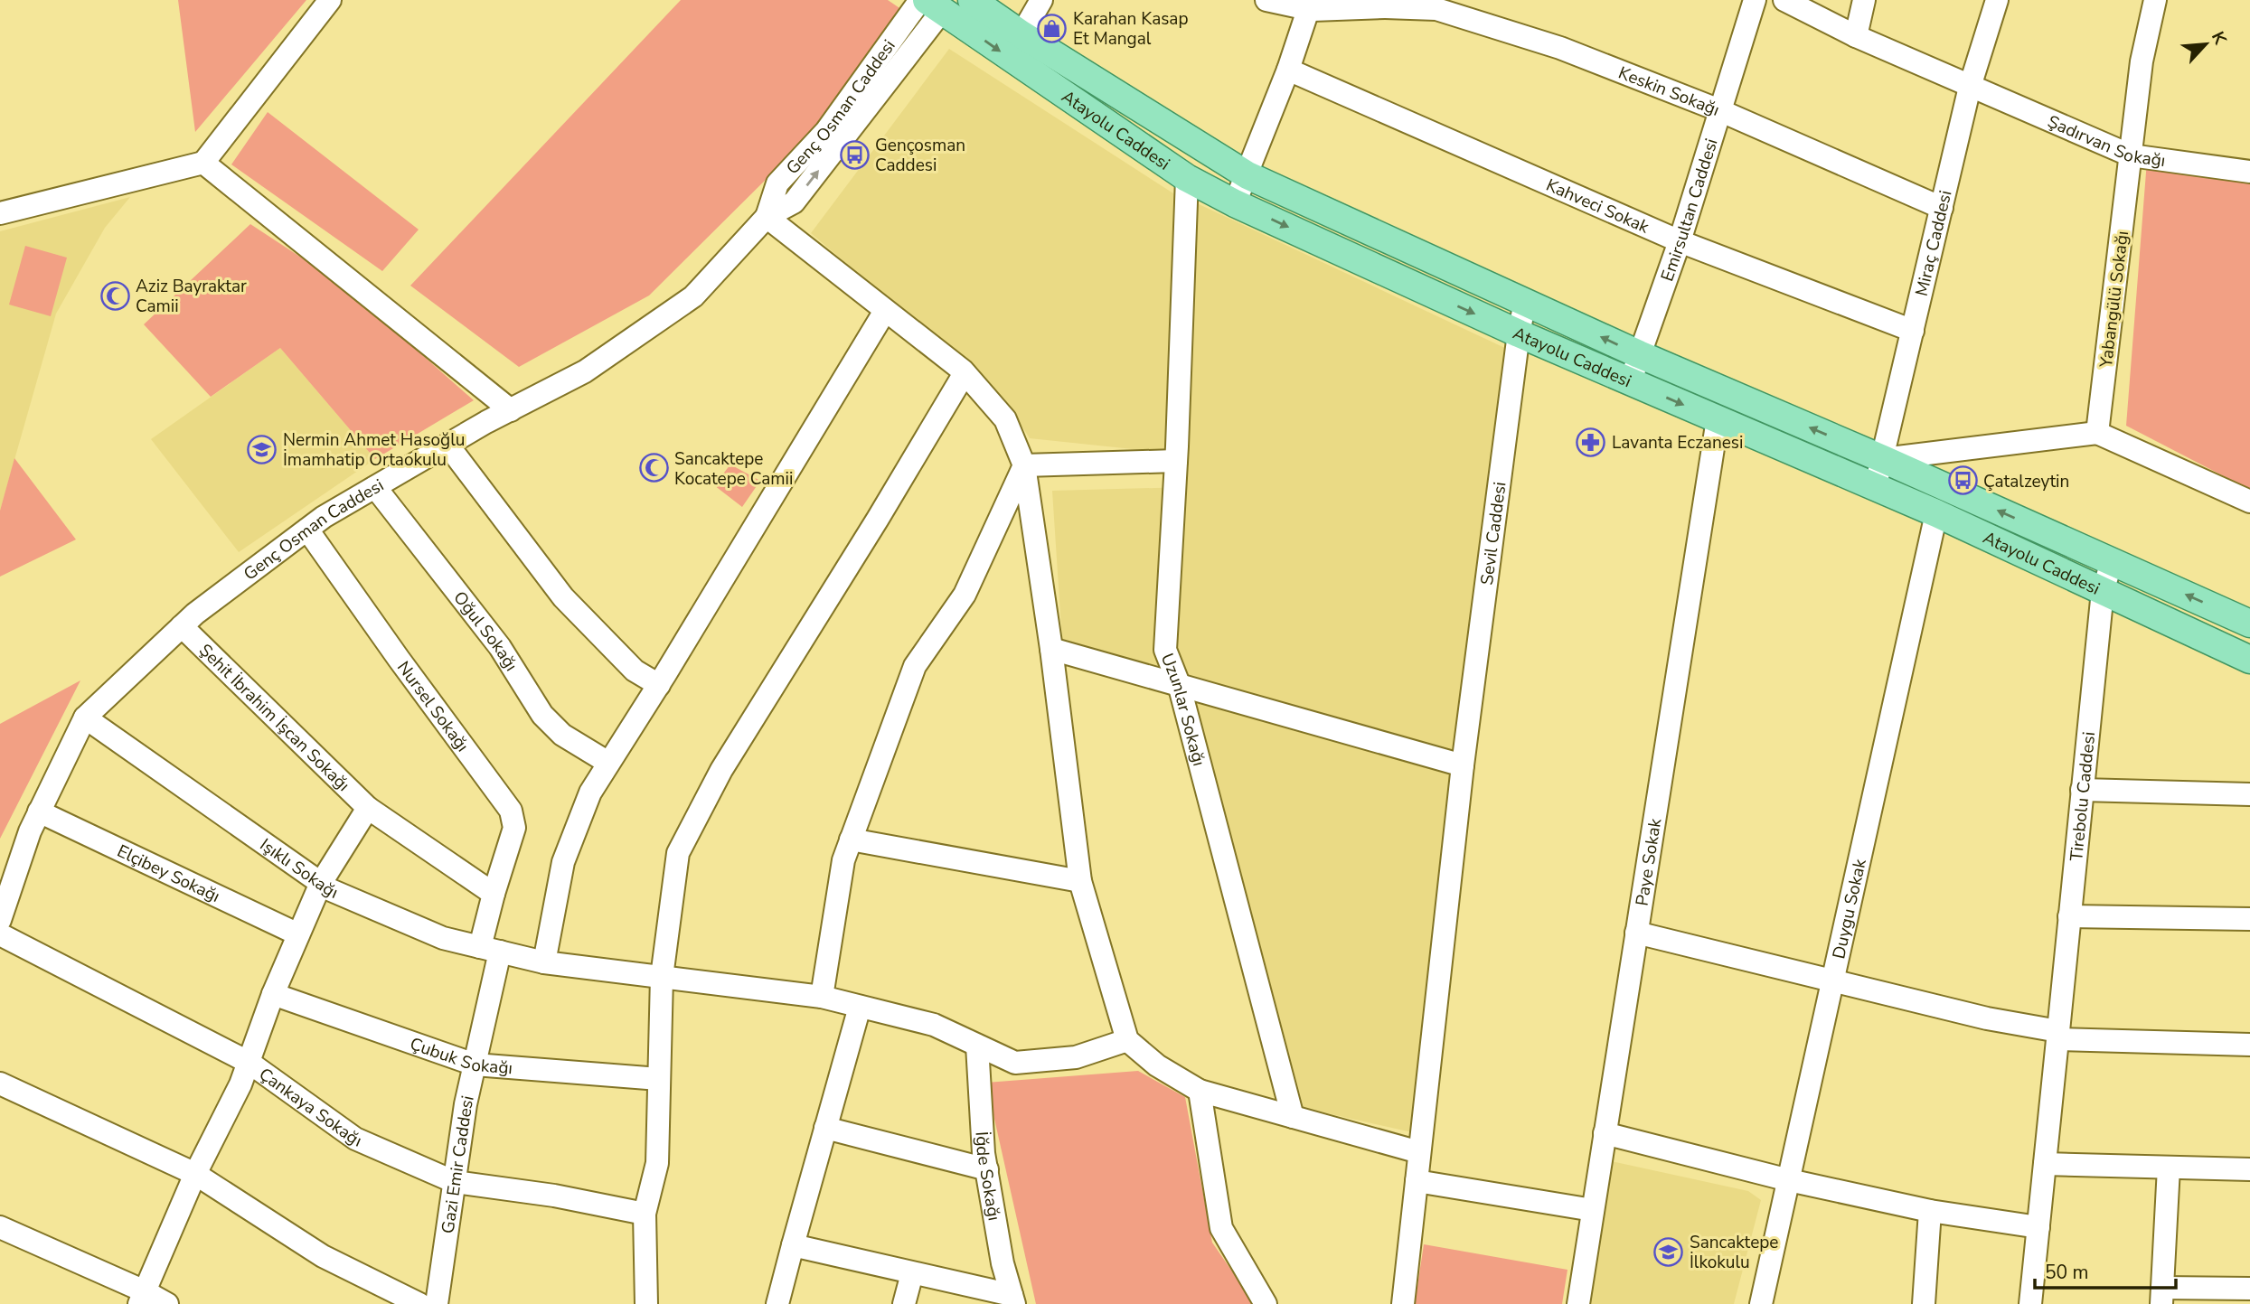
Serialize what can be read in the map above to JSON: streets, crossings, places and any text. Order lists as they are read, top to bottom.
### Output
{
  "streets": {
    "main road": ["Atayolu Caddesi"],
    "street": [
      "Keskin Sokağı",
      "Genç Osman Caddesi",
      "Şadırvan Sokağı",
      "Kahveci Sokak",
      "Emirsultan Caddesi",
      "Miraç Caddesi",
      "Yabangülü Sokağı",
      "Sevil Caddesi",
      "Oğul Sokağı",
      "Nursel Sokağı",
      "Uzunlar Sokağı",
      "Şehit İbrahim İşcan Sokağı",
      "Tirebolu Caddesi",
      "Paye Sokak",
      "Işıklı Sokağı",
      "Elçibey Sokağı",
      "Duygu Sokak",
      "Çubuk Sokağı",
      "Çankaya Sokağı",
      "Gazi Emir Caddesi",
      "İğde Sokağı"
    ]
  },
  "crossings": [
    ["Keskin Sokağı", "Emirsultan Caddesi"],
    ["Keskin Sokağı", "Miraç Caddesi"],
    ["Genç Osman Caddesi", "Atayolu Caddesi"],
    ["Genç Osman Caddesi", "Oğul Sokağı"],
    ["Genç Osman Caddesi", "Nursel Sokağı"],
    ["Genç Osman Caddesi", "Şehit İbrahim İşcan Sokağı"],
    ["Genç Osman Caddesi", "Işıklı Sokağı"],
    ["Genç Osman Caddesi", "Elçibey Sokağı"],
    ["Atayolu Caddesi", "Emirsultan Caddesi"],
    ["Atayolu Caddesi", "Miraç Caddesi"],
    ["Atayolu Caddesi", "Sevil Caddesi"],
    ["Atayolu Caddesi", "Uzunlar Sokağı"],
    ["Atayolu Caddesi", "Tirebolu Caddesi"],
    ["Atayolu Caddesi", "Paye Sokak"],
    ["Atayolu Caddesi", "Duygu Sokak"],
    ["Şadırvan Sokağı", "Miraç Caddesi"],
    ["Şadırvan Sokağı", "Yabangülü Sokağı"],
    ["Kahveci Sokak", "Emirsultan Caddesi"],
    ["Kahveci Sokak", "Miraç Caddesi"],
    ["Nursel Sokağı", "Şehit İbrahim İşcan Sokağı"],
    ["Nursel Sokağı", "Işıklı Sokağı"],
    ["Nursel Sokağı", "Gazi Emir Caddesi"],
    ["Işıklı Sokağı", "Gazi Emir Caddesi"],
    ["Işıklı Sokağı", "İğde Sokağı"],
    ["Çubuk Sokağı", "Gazi Emir Caddesi"],
    ["Çankaya Sokağı", "Gazi Emir Caddesi"]
  ],
  "places": {
    "shop": ["Karahan Kasap Et Mangal"],
    "bus stop": ["Gençosman Caddesi", "Çatalzeytin"],
    "mosque": ["Aziz Bayraktar Camii", "Sancaktepe Kocatepe Camii"],
    "pharmacy": ["Lavanta Eczanesi"],
    "school or university": ["Nermin Ahmet Hasoğlu İmamhatip Ortaokulu", "Sancaktepe İlkokulu"]
  },
  "scale_bar": "50 m",
  "north": "top right"
}
